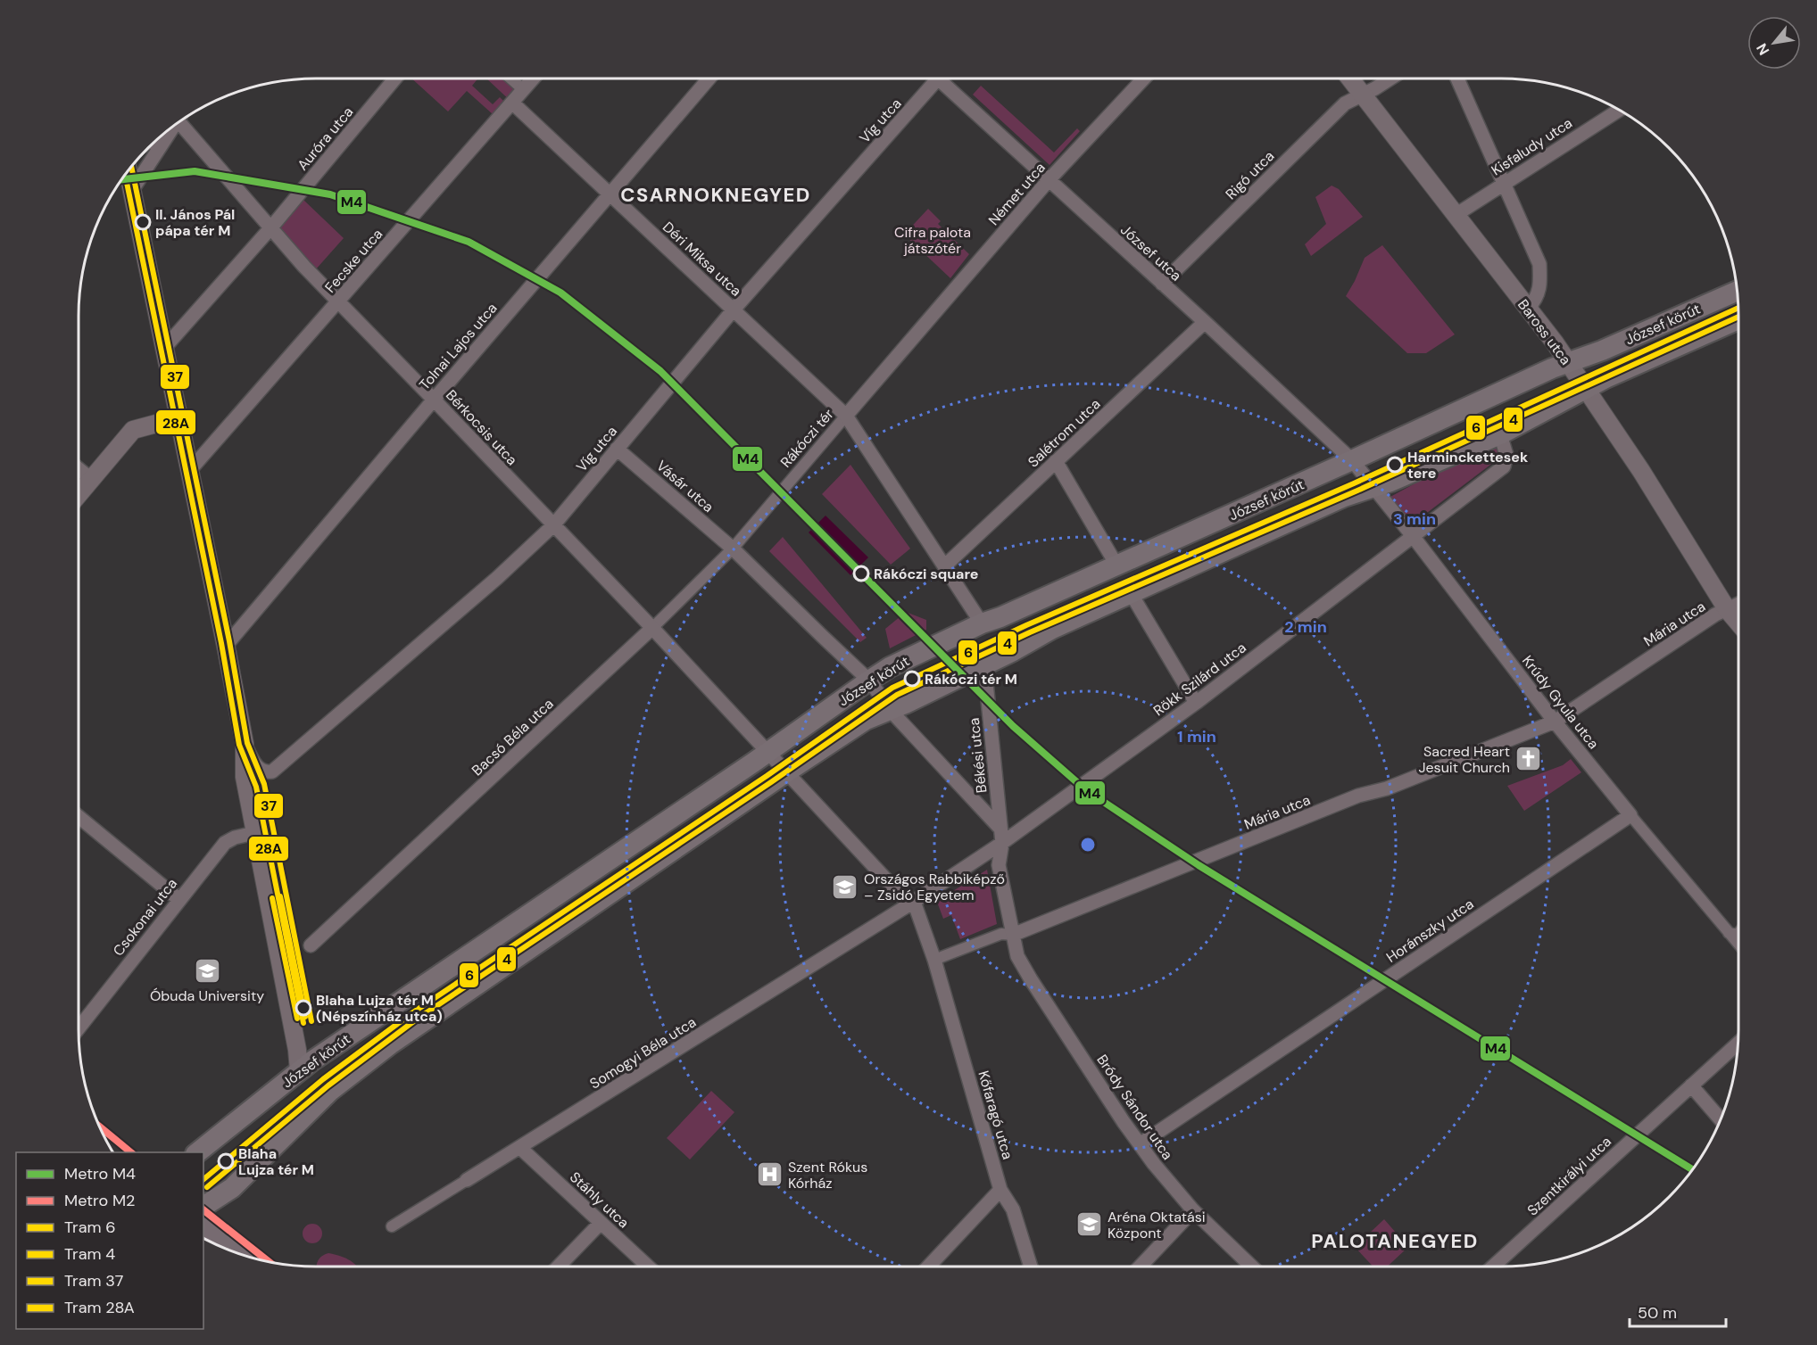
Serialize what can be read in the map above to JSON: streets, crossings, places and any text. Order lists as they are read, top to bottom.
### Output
{
  "streets": {
    "main road": ["József körút"],
    "street": [
      "Víg utca",
      "Auróra utca",
      "Kisfaludy utca",
      "Rigó utca",
      "Német utca",
      "József utca",
      "Déri Miksa utca",
      "Fecske utca",
      "Baross utca",
      "Tolnai Lajos utca",
      "Bérkocsis utca",
      "Salétrom utca",
      "Rákóczi tér",
      "Vásár utca",
      "Mária utca",
      "Rökk Szilárd utca",
      "Krúdy Gyula utca",
      "Bacsó Béla utca",
      "Békési utca",
      "Csokonai utca",
      "Horánszky utca",
      "Somogyi Béla utca",
      "Bródy Sándor utca",
      "Kőfaragó utca",
      "Szentkirályi utca",
      "Stáhly utca"
    ]
  },
  "crossings": [
    ["Víg utca", "Déri Miksa utca"],
    ["Víg utca", "Bérkocsis utca"],
    ["Víg utca", "Vásár utca"],
    ["Auróra utca", "Bérkocsis utca"],
    ["Kisfaludy utca", "Baross utca"],
    ["Rigó utca", "József utca"],
    ["Rigó utca", "Baross utca"],
    ["Német utca", "József utca"],
    ["Német utca", "Déri Miksa utca"],
    ["Német utca", "Rákóczi tér"],
    ["József utca", "József körút"],
    ["József utca", "Salétrom utca"],
    ["József utca", "Krúdy Gyula utca"],
    ["Déri Miksa utca", "Fecske utca"],
    ["Déri Miksa utca", "Tolnai Lajos utca"],
    ["Déri Miksa utca", "Rákóczi tér"],
    ["Fecske utca", "Bérkocsis utca"],
    ["József körút", "Baross utca"],
    ["József körút", "Bérkocsis utca"],
    ["József körút", "Rákóczi tér"],
    ["József körút", "Krúdy Gyula utca"],
    ["József körút", "Békési utca"],
    ["Baross utca", "Mária utca"],
    ["Tolnai Lajos utca", "Bérkocsis utca"],
    ["Bérkocsis utca", "Rökk Szilárd utca"],
    ["Bérkocsis utca", "Bacsó Béla utca"],
    ["Bérkocsis utca", "Somogyi Béla utca"],
    ["Bérkocsis utca", "Kőfaragó utca"],
    ["Salétrom utca", "Rákóczi tér"],
    ["Rákóczi tér", "Vásár utca"],
    ["Rákóczi tér", "Bacsó Béla utca"],
    ["Vásár utca", "Bacsó Béla utca"],
    ["Mária utca", "Krúdy Gyula utca"],
    ["Mária utca", "Bródy Sándor utca"],
    ["Rökk Szilárd utca", "Krúdy Gyula utca"],
    ["Rökk Szilárd utca", "Békési utca"],
    ["Rökk Szilárd utca", "Somogyi Béla utca"],
    ["Rökk Szilárd utca", "Bródy Sándor utca"],
    ["Rökk Szilárd utca", "Kőfaragó utca"],
    ["Krúdy Gyula utca", "Horánszky utca"],
    ["Békési utca", "Bródy Sándor utca"],
    ["Horánszky utca", "Bródy Sándor utca"],
    ["Somogyi Béla utca", "Kőfaragó utca"],
    ["Somogyi Béla utca", "Stáhly utca"]
  ],
  "districts": ["CSARNOKNEGYED", "PALOTANEGYED"],
  "parks": ["Cifra palota játszótér"],
  "places": {
    "other": [
      "II. János Pál pápa tér M",
      "Harminckettesek tere",
      "Rákóczi square",
      "Rákóczi tér M",
      "Blaha Lujza tér M (Népszínház utca)",
      "Blaha Lujza tér M"
    ],
    "church": ["Sacred Heart Jesuit Church"],
    "school or university": ["Országos Rabbiképző – Zsidó Egyetem", "Óbuda University", "Aréna Oktatási Központ"],
    "hospital": ["Szent Rókus Kórház"]
  },
  "lines": [
    "tram line 37",
    "metro line M4",
    "tram line 28A",
    "tram line 6",
    "tram line 4",
    "metro line M2"
  ],
  "legend": [
    "Metro M4",
    "Metro M2",
    "Tram 6",
    "Tram 4",
    "Tram 37",
    "Tram 28A"
  ],
  "scale_bar": "50 m",
  "north": "bottom left",
  "rings": ["3 min", "2 min", "1 min"]
}
